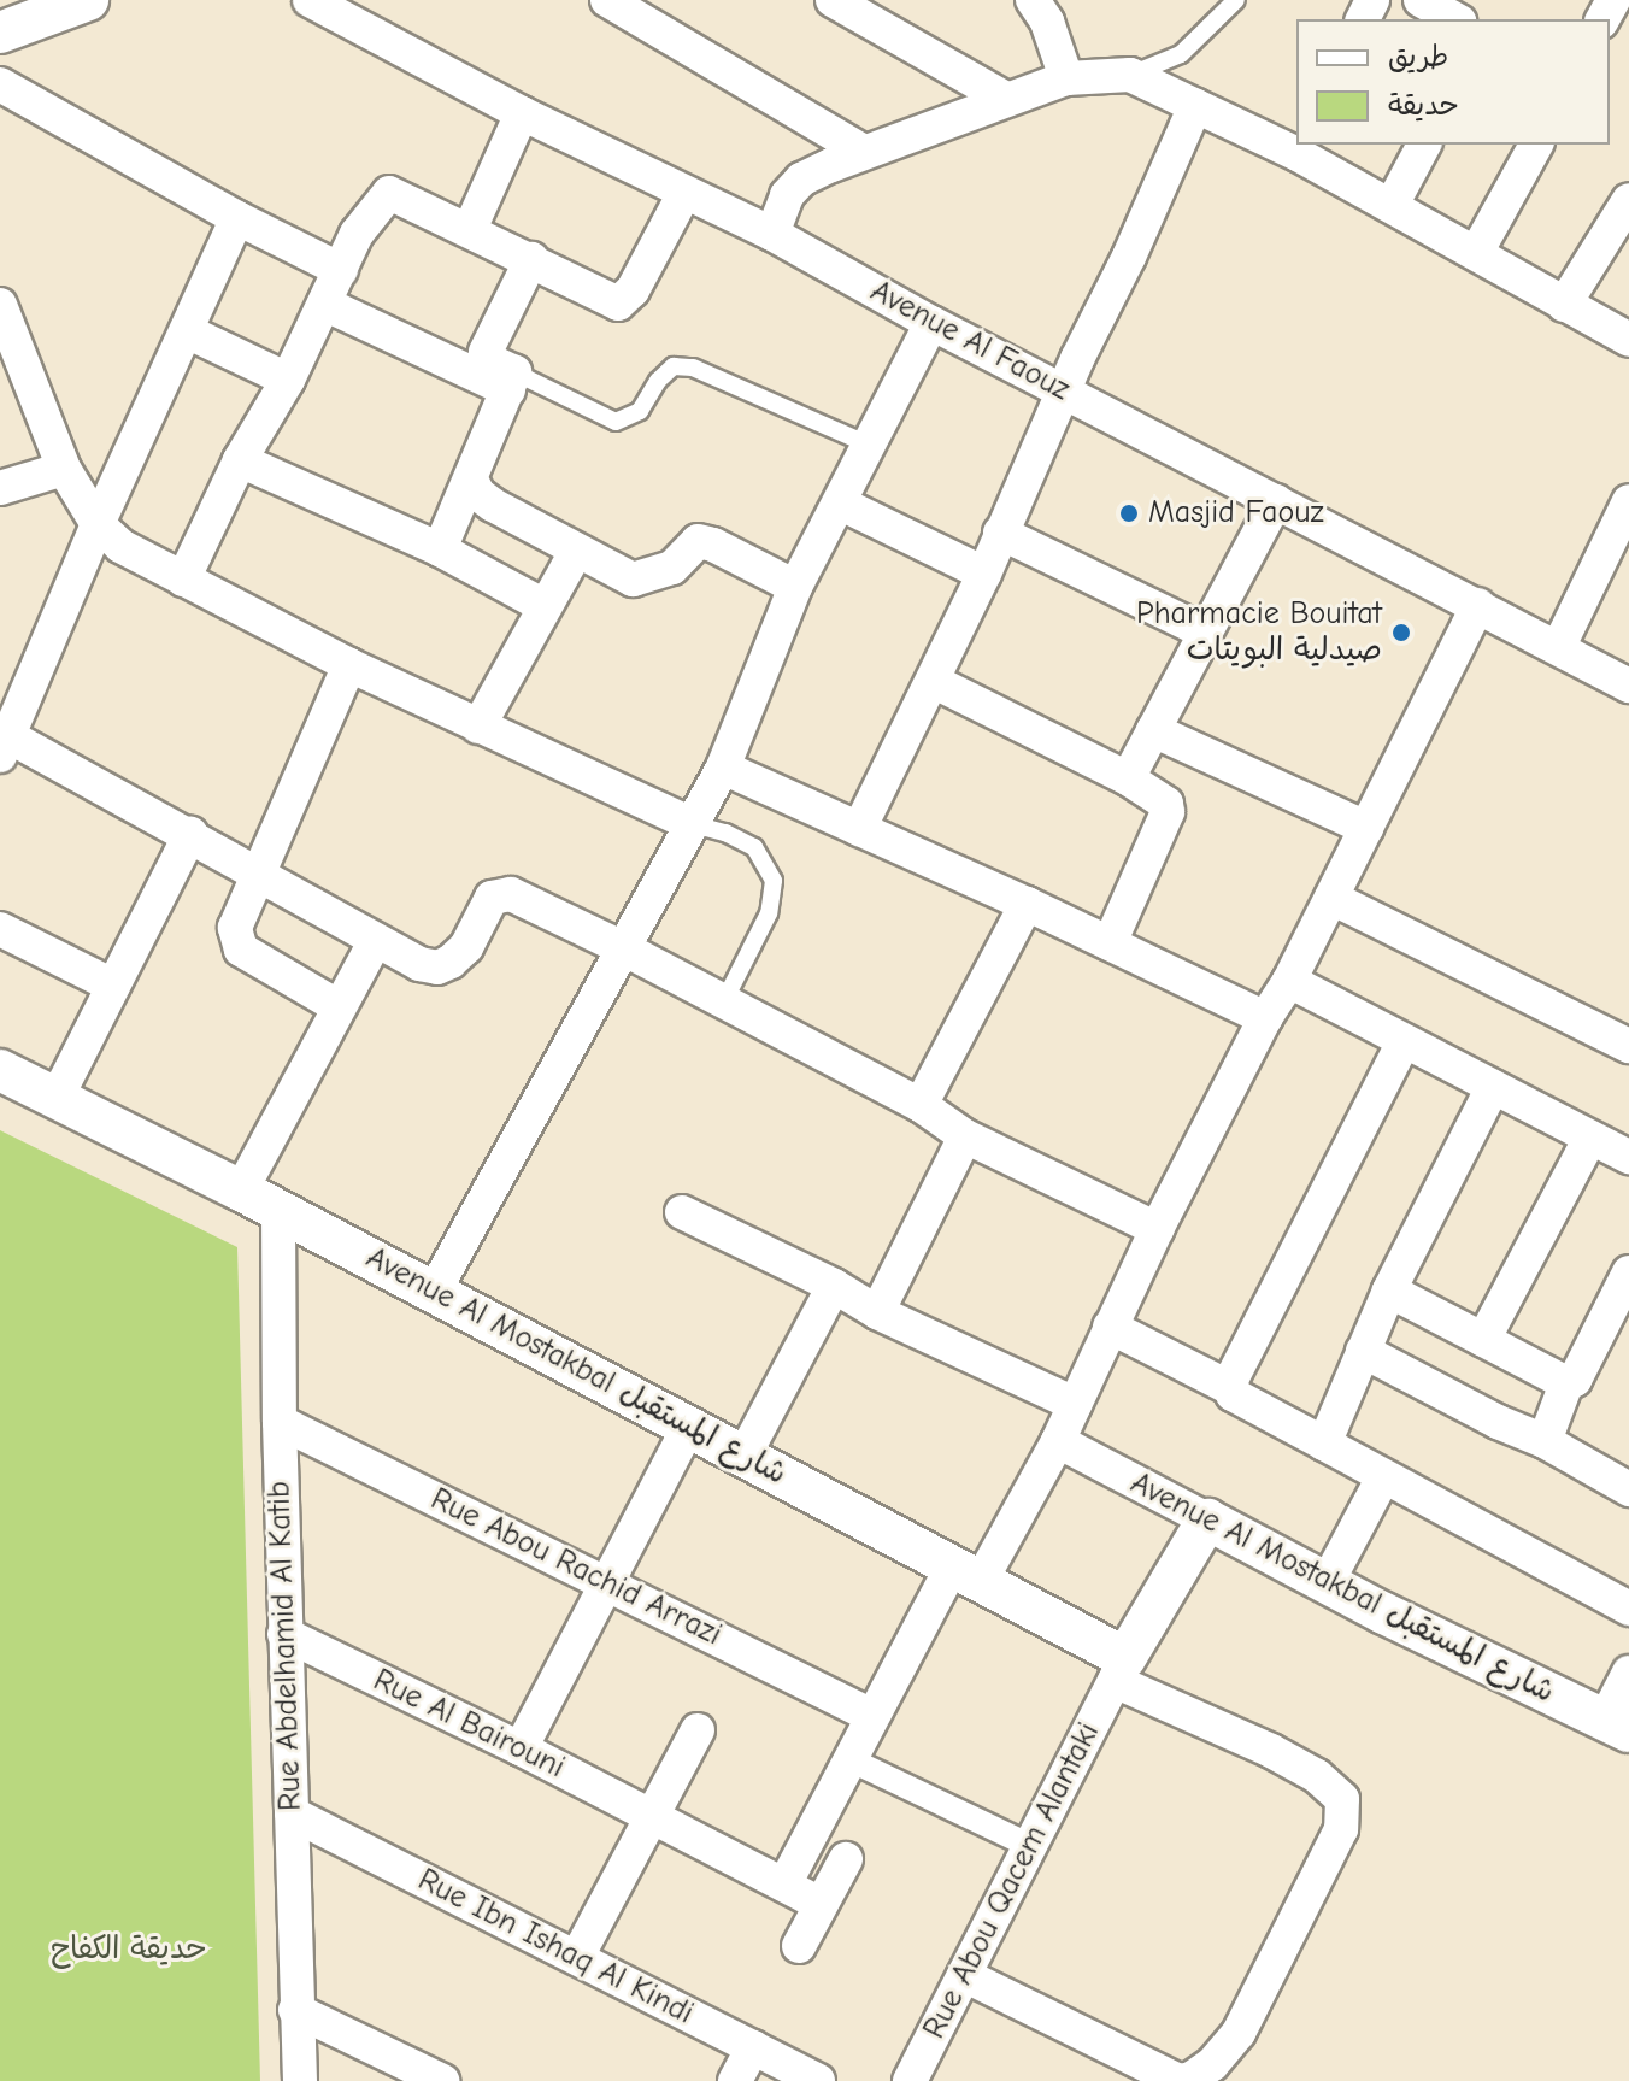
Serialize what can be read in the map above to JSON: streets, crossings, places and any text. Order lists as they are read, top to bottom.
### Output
{
  "streets": {
    "street": [
      "Avenue Al Faouz",
      "Avenue Al Mostakbal شارع المستقبل",
      "Rue Abou Rachid Arrazi",
      "Rue Abdelhamid Al Katib",
      "Rue Al Bairouni",
      "Rue Abou Qacem Alantaki",
      "Rue Ibn Ishaq Al Kindi"
    ]
  },
  "crossings": [
    ["Avenue Al Mostakbal شارع المستقبل", "Rue Abdelhamid Al Katib"],
    ["Avenue Al Mostakbal شارع المستقبل", "Rue Abou Qacem Alantaki"],
    ["Rue Abou Rachid Arrazi", "Rue Abdelhamid Al Katib"],
    ["Rue Abdelhamid Al Katib", "Rue Al Bairouni"],
    ["Rue Abdelhamid Al Katib", "Rue Ibn Ishaq Al Kindi"]
  ],
  "parks": ["حديقة الكفاح"],
  "places": ["Masjid Faouz", "Pharmacie Bouitat صيدلية البويتات"],
  "legend": ["طريق", "حديقة"]
}
